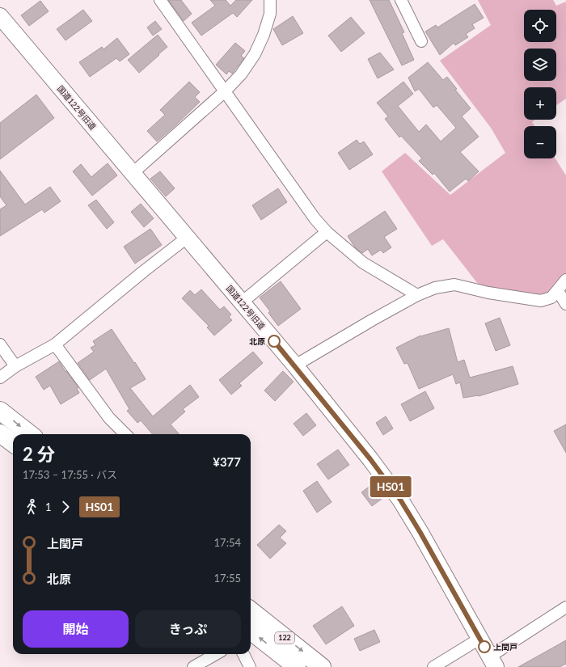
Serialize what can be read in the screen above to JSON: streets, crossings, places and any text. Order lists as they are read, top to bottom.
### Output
{
  "streets": {
    "highway": ["122"],
    "street": ["国道122号旧道"]
  },
  "places": ["北原", "上閏戸"],
  "lines": ["bus line HS01"],
  "page": {
    "on_map": "HS01",
    "map_buttons": ["+", "−"],
    "heading": ["2 分", "17:53 – 17:55 · バス", "¥377"],
    "legs": ["1", "HS01"],
    "list": [
      {
        "name": "上閏戸",
        "value": "17:54"
      },
      {
        "name": "北原",
        "value": "17:55"
      }
    ],
    "buttons": ["開始", "きっぷ"]
  }
}
